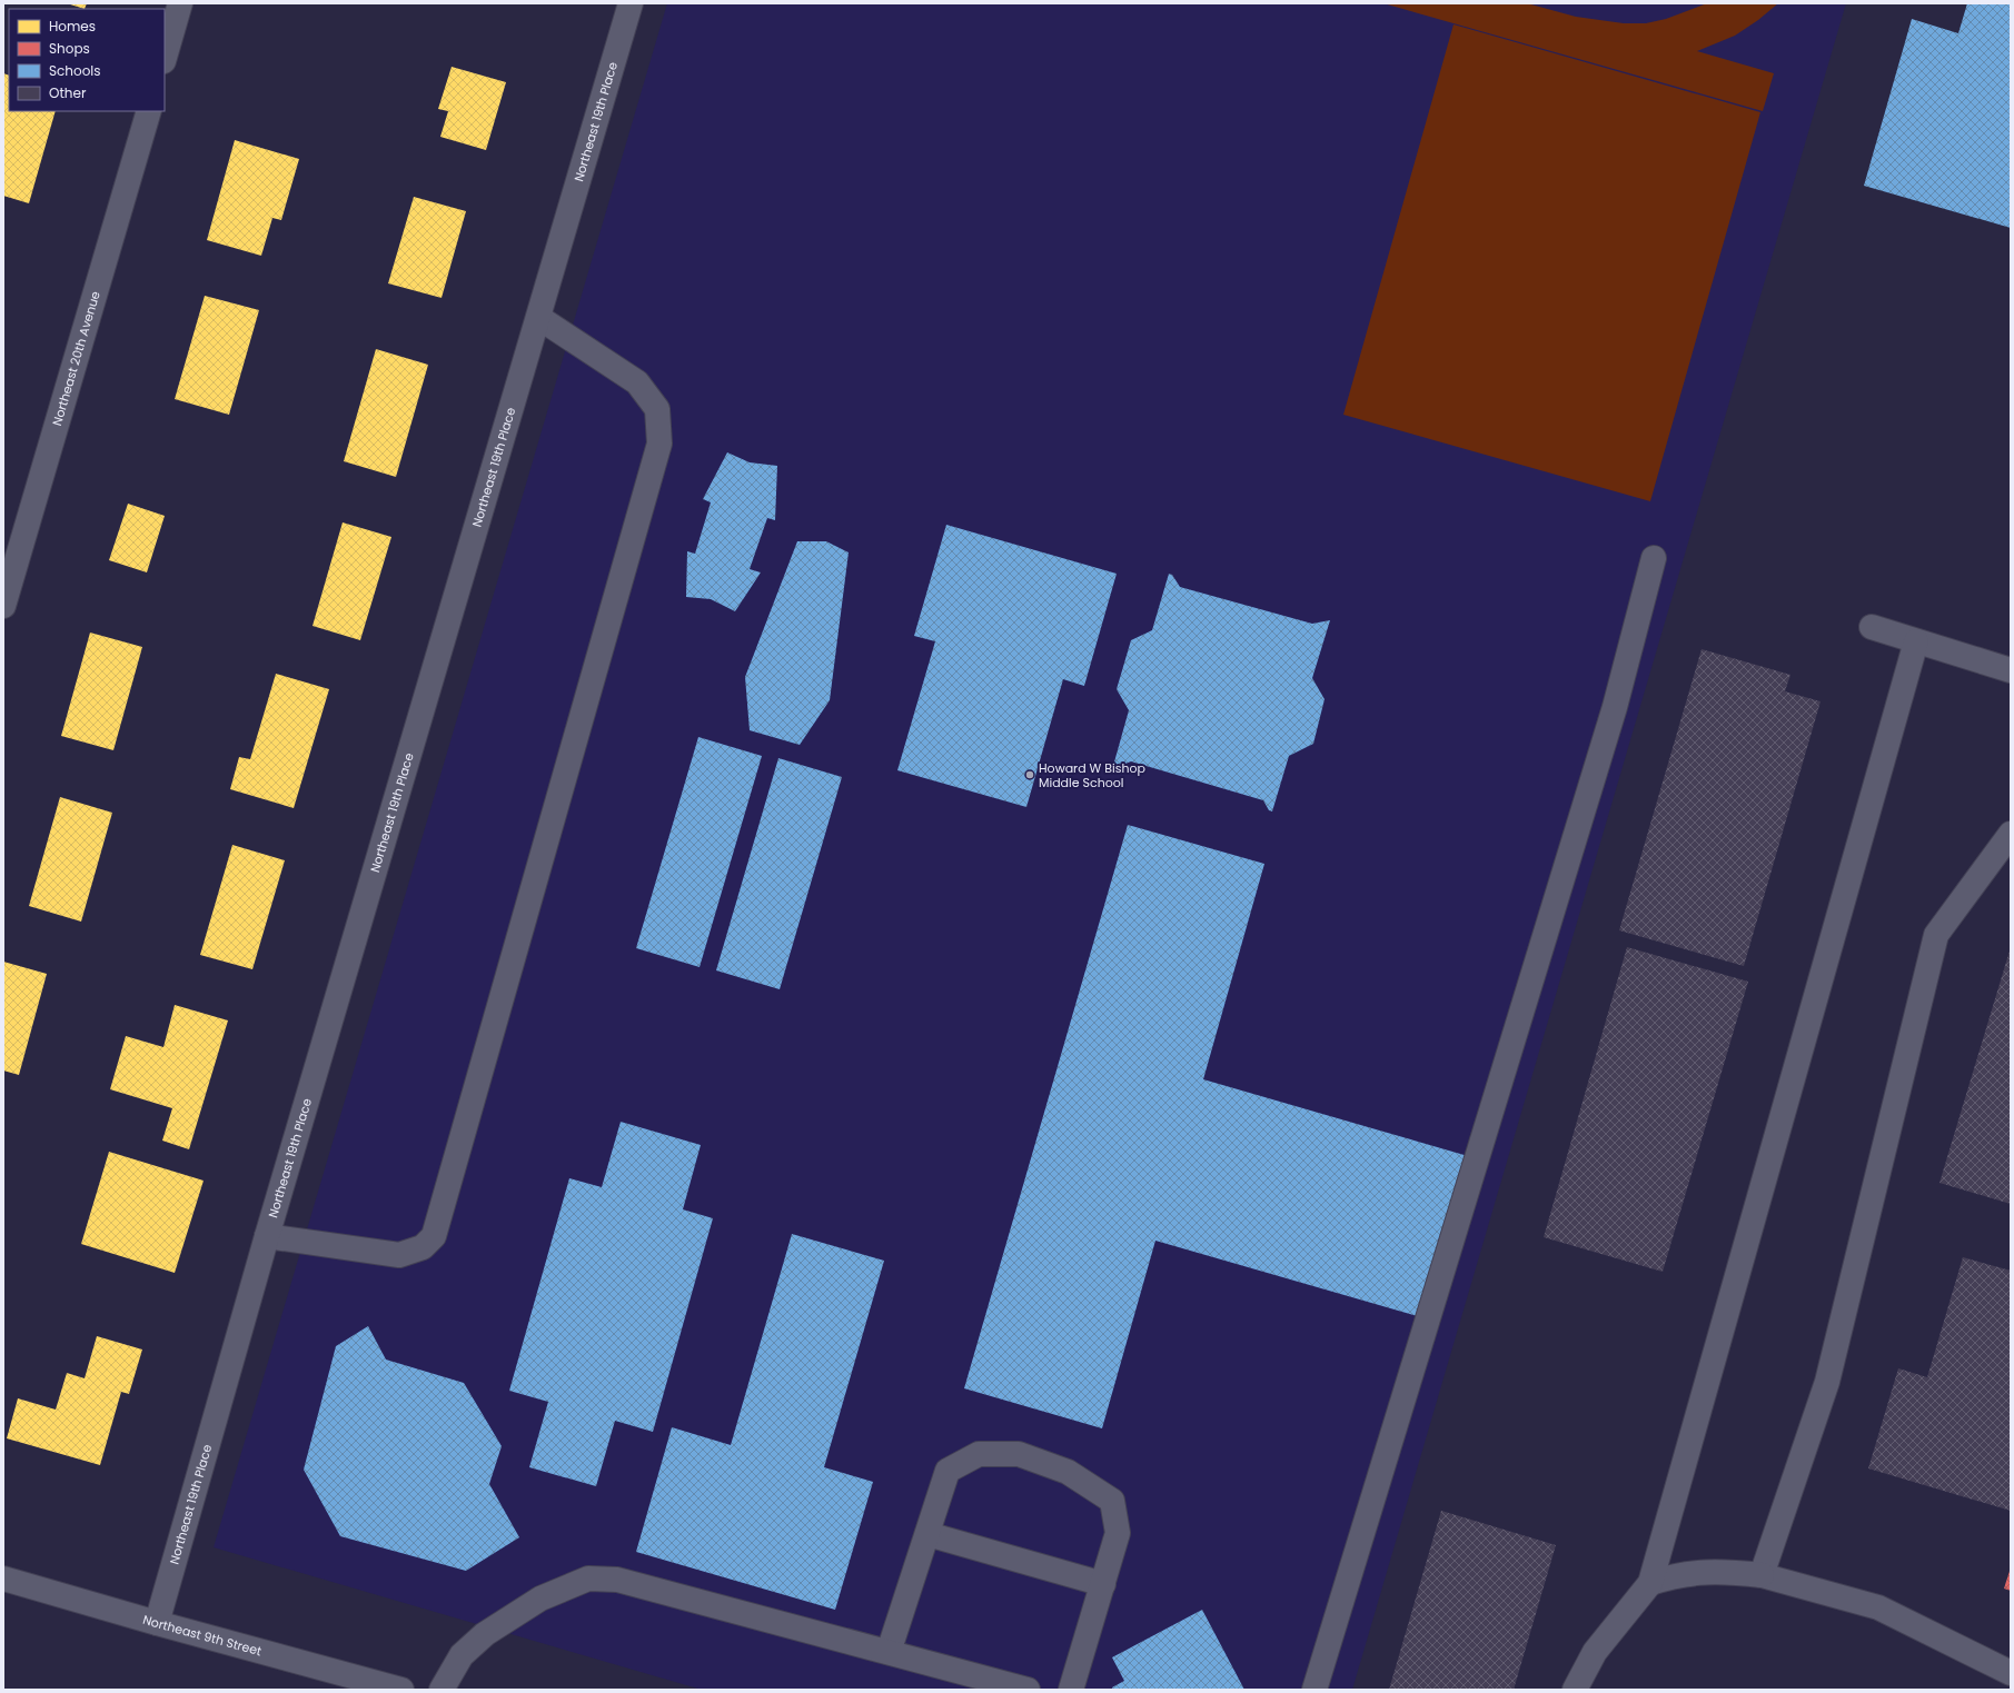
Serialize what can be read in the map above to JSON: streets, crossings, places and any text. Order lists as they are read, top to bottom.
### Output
{
  "streets": {
    "street": ["Northeast 19th Place", "Northeast 20th Avenue", "Northeast 9th Street"]
  },
  "crossings": [
    ["Northeast 19th Place", "Northeast 9th Street"]
  ],
  "places": ["Howard W Bishop Middle School"],
  "legend": [
    "Homes",
    "Shops",
    "Schools",
    "Other"
  ]
}
